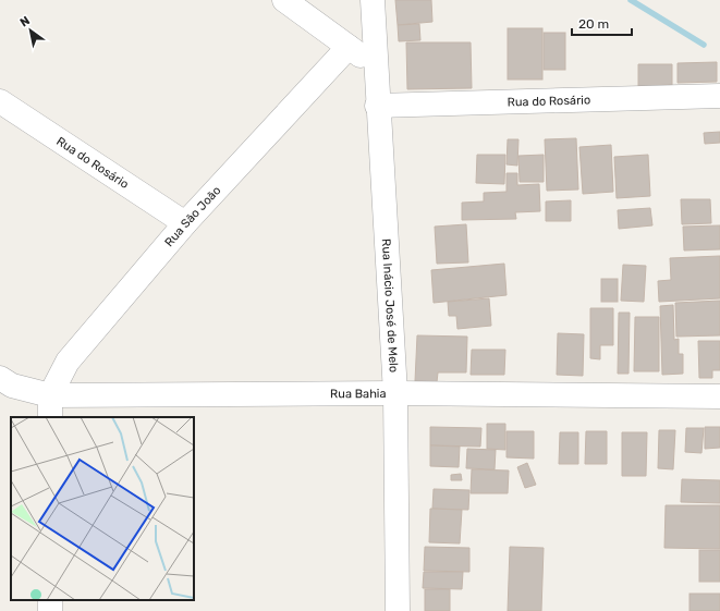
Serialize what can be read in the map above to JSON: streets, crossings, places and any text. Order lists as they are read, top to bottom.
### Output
{
  "streets": {
    "street": [
      "Rua do Rosário",
      "Rua São João",
      "Rua Inácio José de Melo",
      "Rua Bahia"
    ]
  },
  "crossings": [
    ["Rua do Rosário", "Rua São João"],
    ["Rua do Rosário", "Rua Inácio José de Melo"],
    ["Rua São João", "Rua Bahia"],
    ["Rua Inácio José de Melo", "Rua Bahia"]
  ],
  "scale_bar": "20 m",
  "north": "top left"
}
